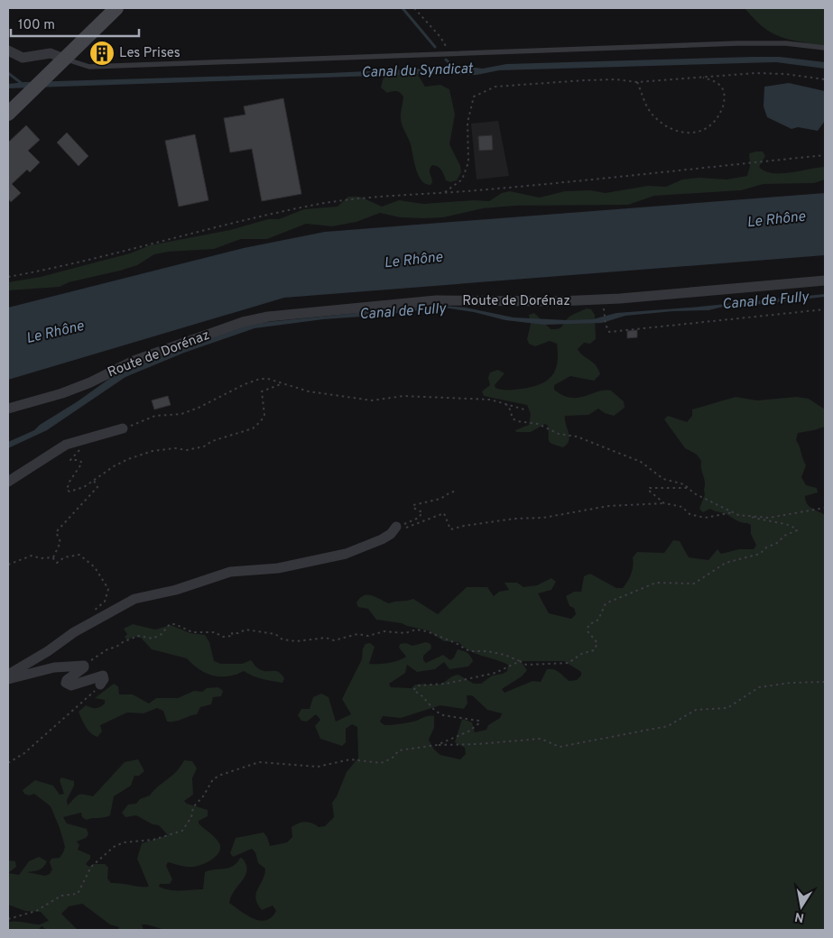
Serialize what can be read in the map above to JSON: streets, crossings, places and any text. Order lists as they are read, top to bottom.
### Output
{
  "streets": {
    "street": ["Route de Dorénaz"]
  },
  "water": ["Canal du Syndicat", "Le Rhône", "Canal de Fully"],
  "places": {
    "building": ["Les Prises"]
  },
  "scale_bar": "100 m",
  "north": "bottom"
}
